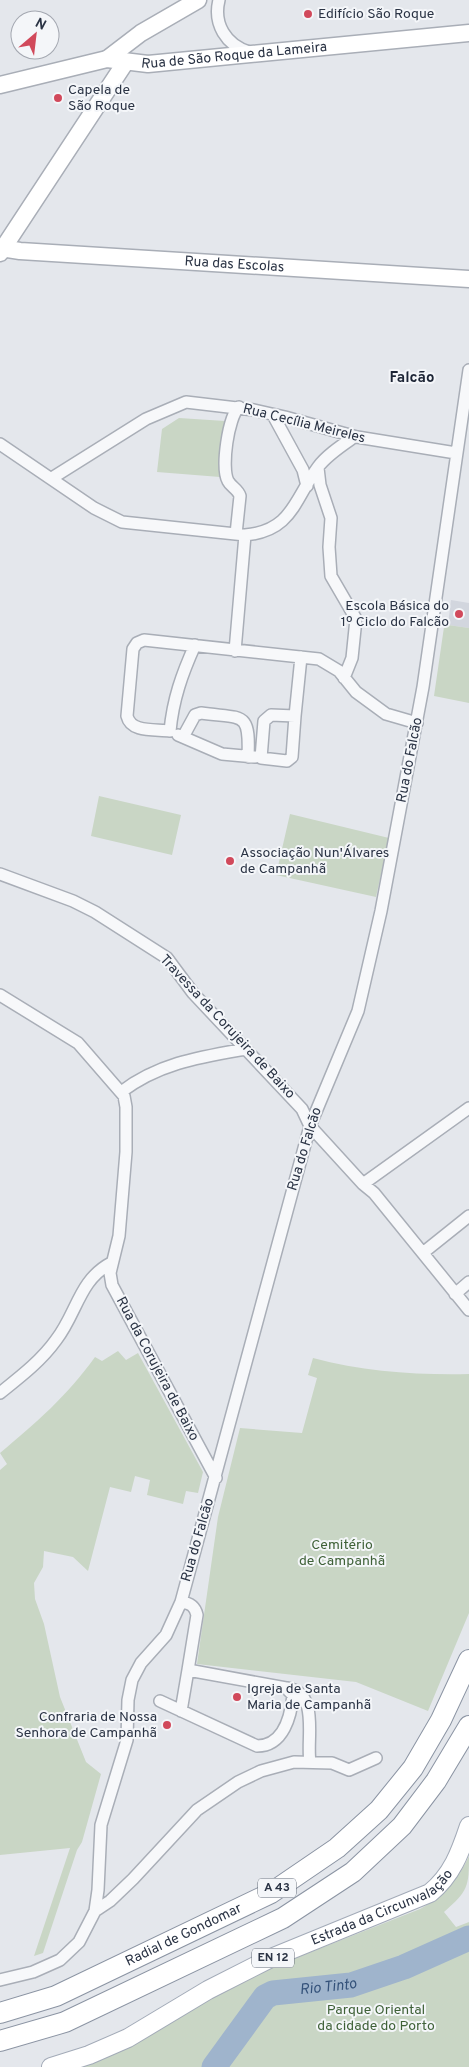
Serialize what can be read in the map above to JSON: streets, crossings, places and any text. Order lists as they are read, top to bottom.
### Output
{
  "streets": {
    "highway": ["A 43", "Radial de Gondomar"],
    "main road": ["Estrada da Circunvalação", "EN 12"],
    "street": [
      "Rua de São Roque da Lameira",
      "Rua das Escolas",
      "Rua Cecília Meireles",
      "Rua do Falcão",
      "Travessa da Corujeira de Baixo",
      "Rua da Corujeira de Baixo"
    ]
  },
  "crossings": [
    ["Rua Cecília Meireles", "Rua do Falcão"],
    ["Rua do Falcão", "Travessa da Corujeira de Baixo"],
    ["Rua do Falcão", "Rua da Corujeira de Baixo"]
  ],
  "districts": ["Falcão"],
  "water": ["Rio Tinto"],
  "parks": ["Cemitério de Campanhã", "Parque Oriental da cidade do Porto"],
  "places": [
    "Edifício São Roque",
    "Capela de São Roque",
    "Escola Básica do 1º Ciclo do Falcão",
    "Associação Nun'Álvares de Campanhã",
    "Igreja de Santa Maria de Campanhã",
    "Confraria de Nossa Senhora de Campanhã"
  ],
  "north": "top right"
}
